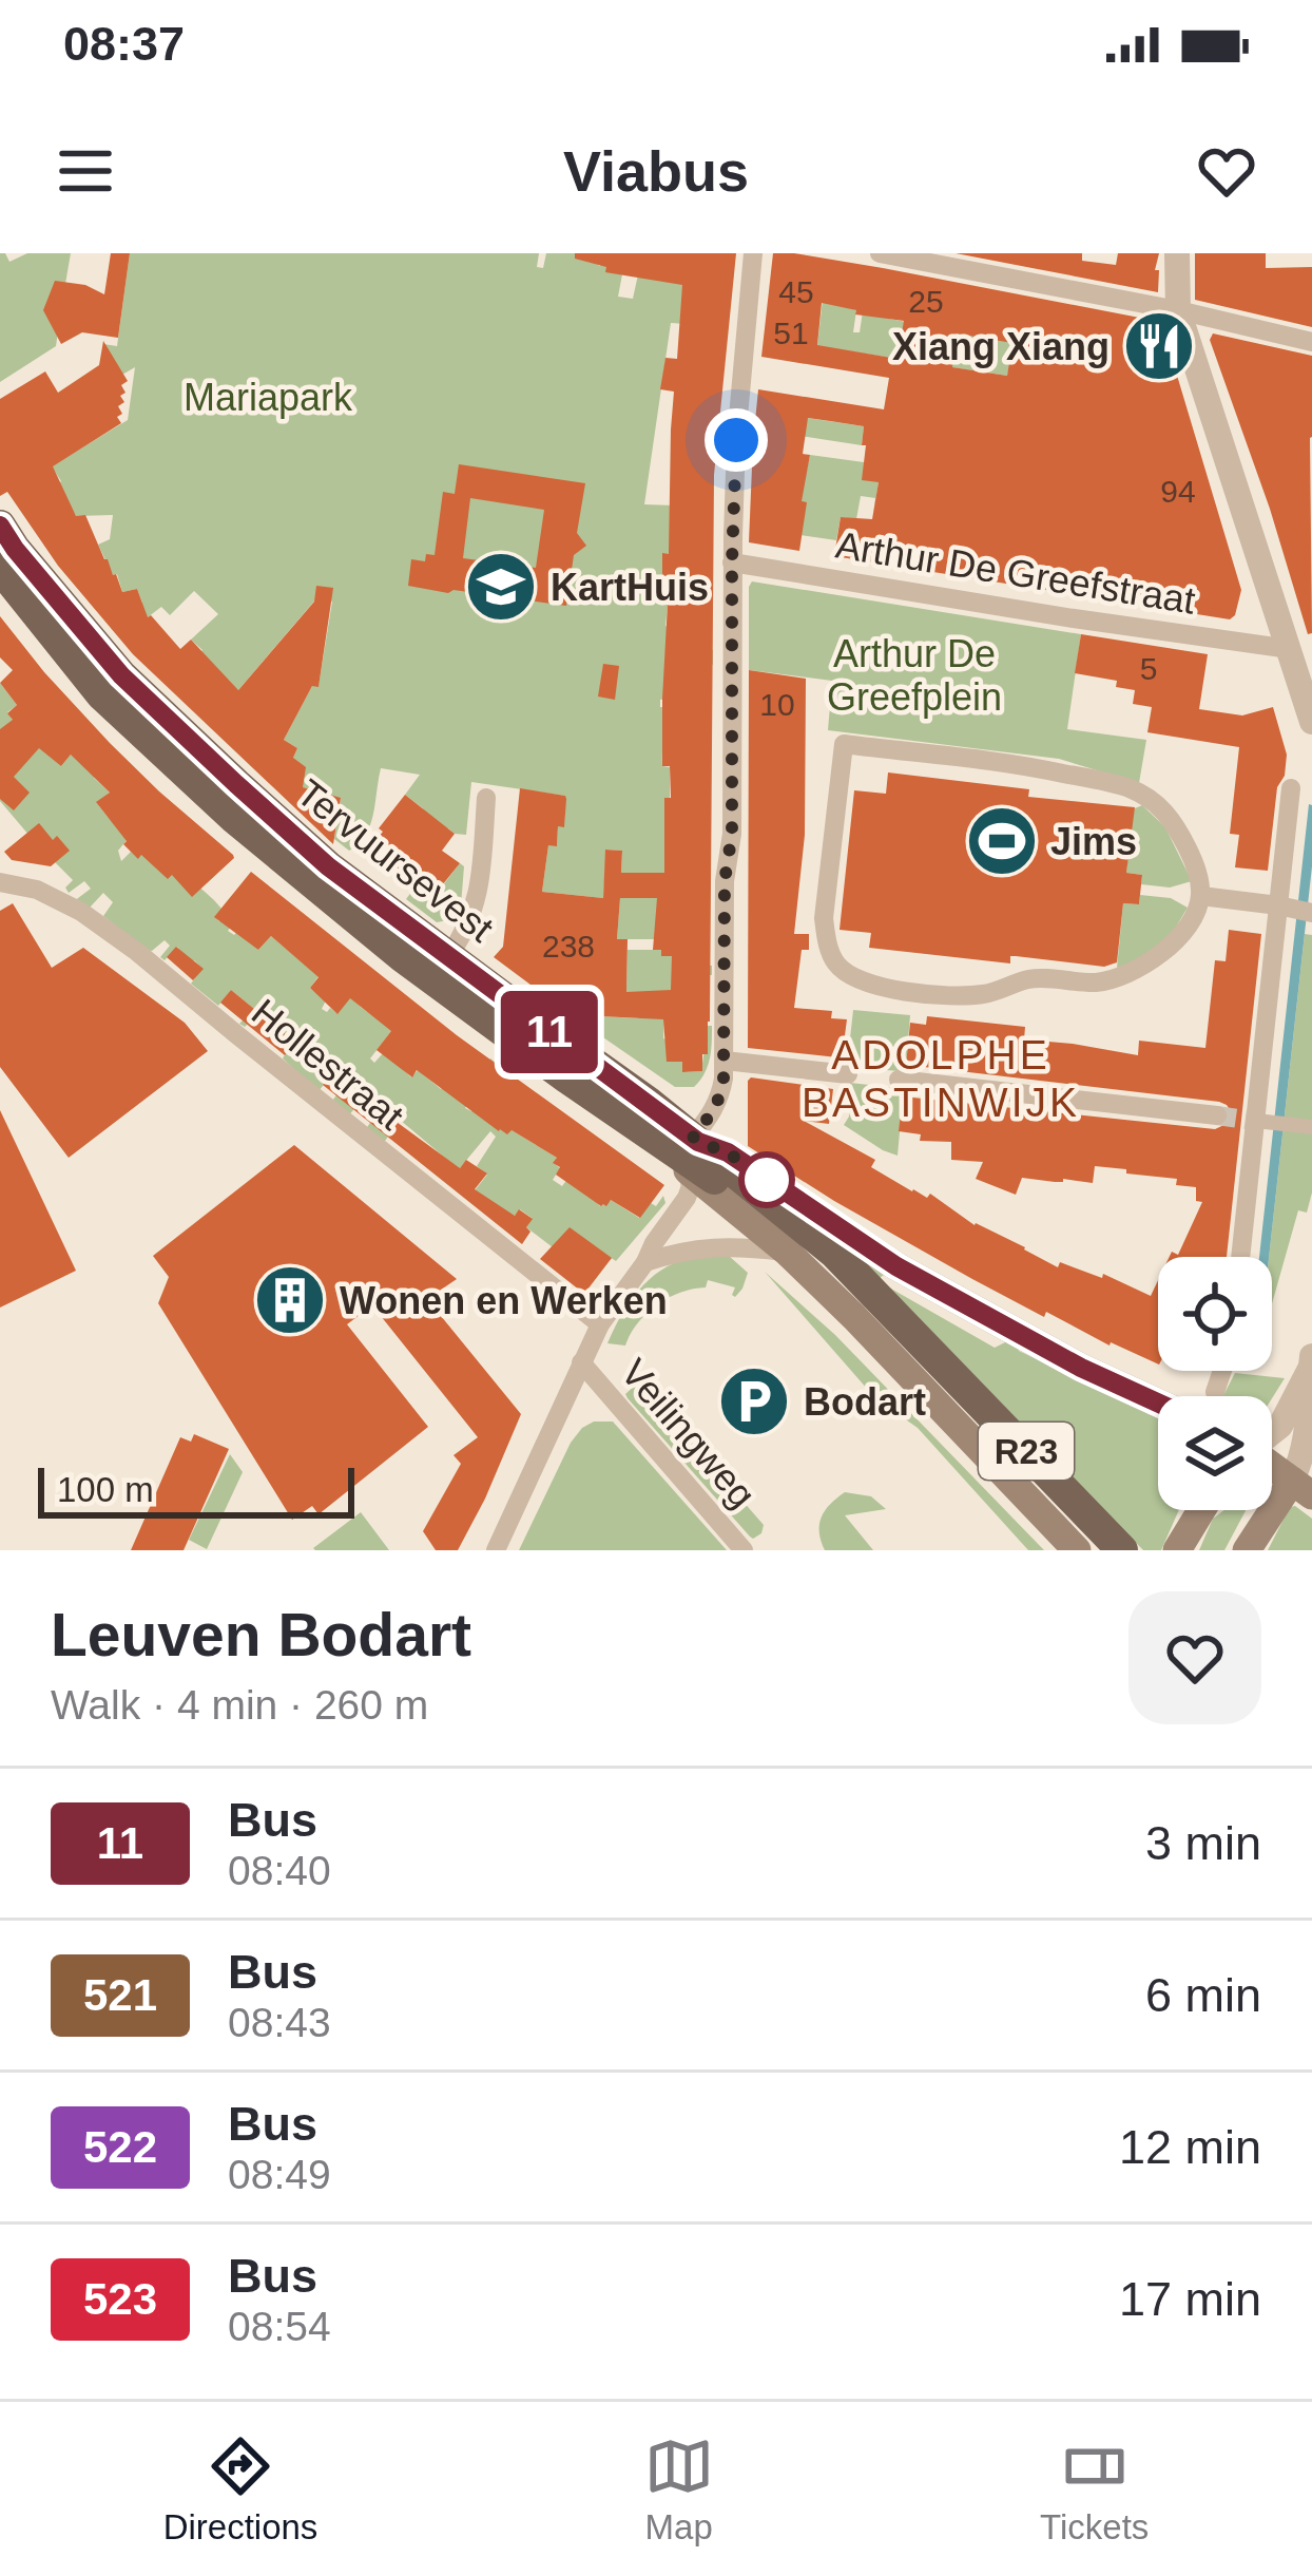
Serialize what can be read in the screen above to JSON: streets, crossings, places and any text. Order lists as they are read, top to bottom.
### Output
{
  "streets": {
    "main road": ["Tervuursevest", "R23"],
    "street": ["Arthur De Greefstraat", "Hollestraat", "Veilingweg"]
  },
  "crossings": [
    ["Tervuursevest", "R23"]
  ],
  "districts": ["ADOLPHE BASTINWIJK"],
  "parks": ["Mariapark", "Arthur De Greefplein"],
  "places": {
    "restaurant": ["Xiang Xiang"],
    "school or university": ["KartHuis"],
    "sports": ["Jims"],
    "building": ["Wonen en Werken"],
    "parking": ["Bodart"]
  },
  "lines": ["bus line 11"],
  "house_numbers": [
    "45",
    "25",
    "51",
    "94",
    "5",
    "10",
    "238"
  ],
  "scale_bar": "100 m",
  "page": {
    "status": "08:37",
    "header": "Viabus",
    "on_map": "11",
    "scale": "100 m",
    "heading": ["Leuven Bodart", "Walk · 4 min · 260 m"],
    "list": [
      {
        "mark": "11",
        "name": "Bus",
        "note": "08:40",
        "value": "3 min"
      },
      {
        "mark": "521",
        "name": "Bus",
        "note": "08:43",
        "value": "6 min"
      },
      {
        "mark": "522",
        "name": "Bus",
        "note": "08:49",
        "value": "12 min"
      },
      {
        "mark": "523",
        "name": "Bus",
        "note": "08:54",
        "value": "17 min"
      }
    ],
    "tabs": ["Directions", "Map", "Tickets"]
  }
}
